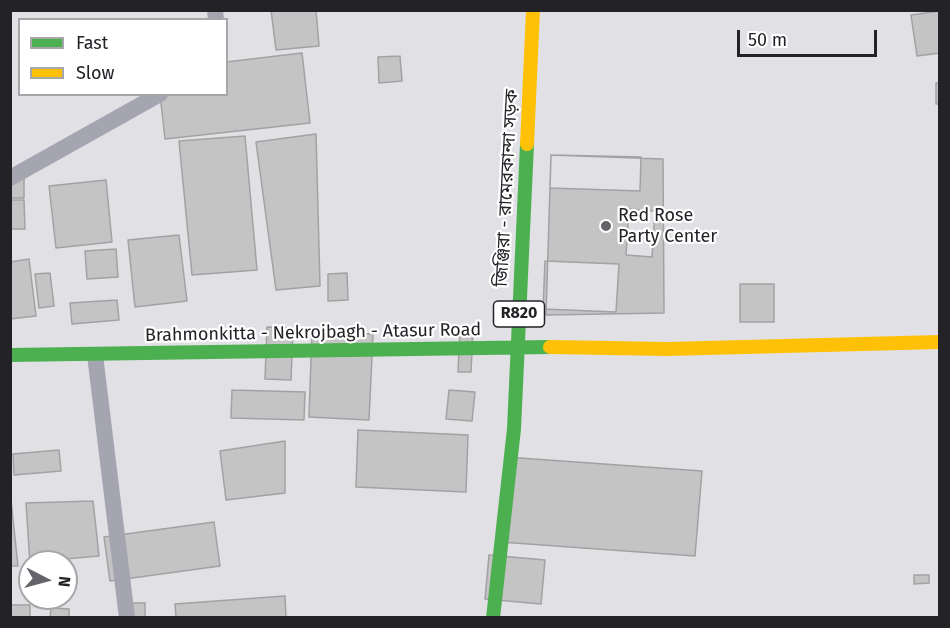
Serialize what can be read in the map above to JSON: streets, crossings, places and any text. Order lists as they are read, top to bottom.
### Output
{
  "streets": {
    "street": ["জিঞ্জিরা - রামেরকান্দা সড়ক", "R820", "Brahmonkitta - Nekrojbagh - Atasur Road"]
  },
  "crossings": [
    ["জিঞ্জিরা - রামেরকান্দা সড়ক", "Brahmonkitta - Nekrojbagh - Atasur Road"]
  ],
  "places": ["Red Rose Party Center"],
  "legend": ["Fast", "Slow"],
  "scale_bar": "50 m",
  "north": "right"
}
